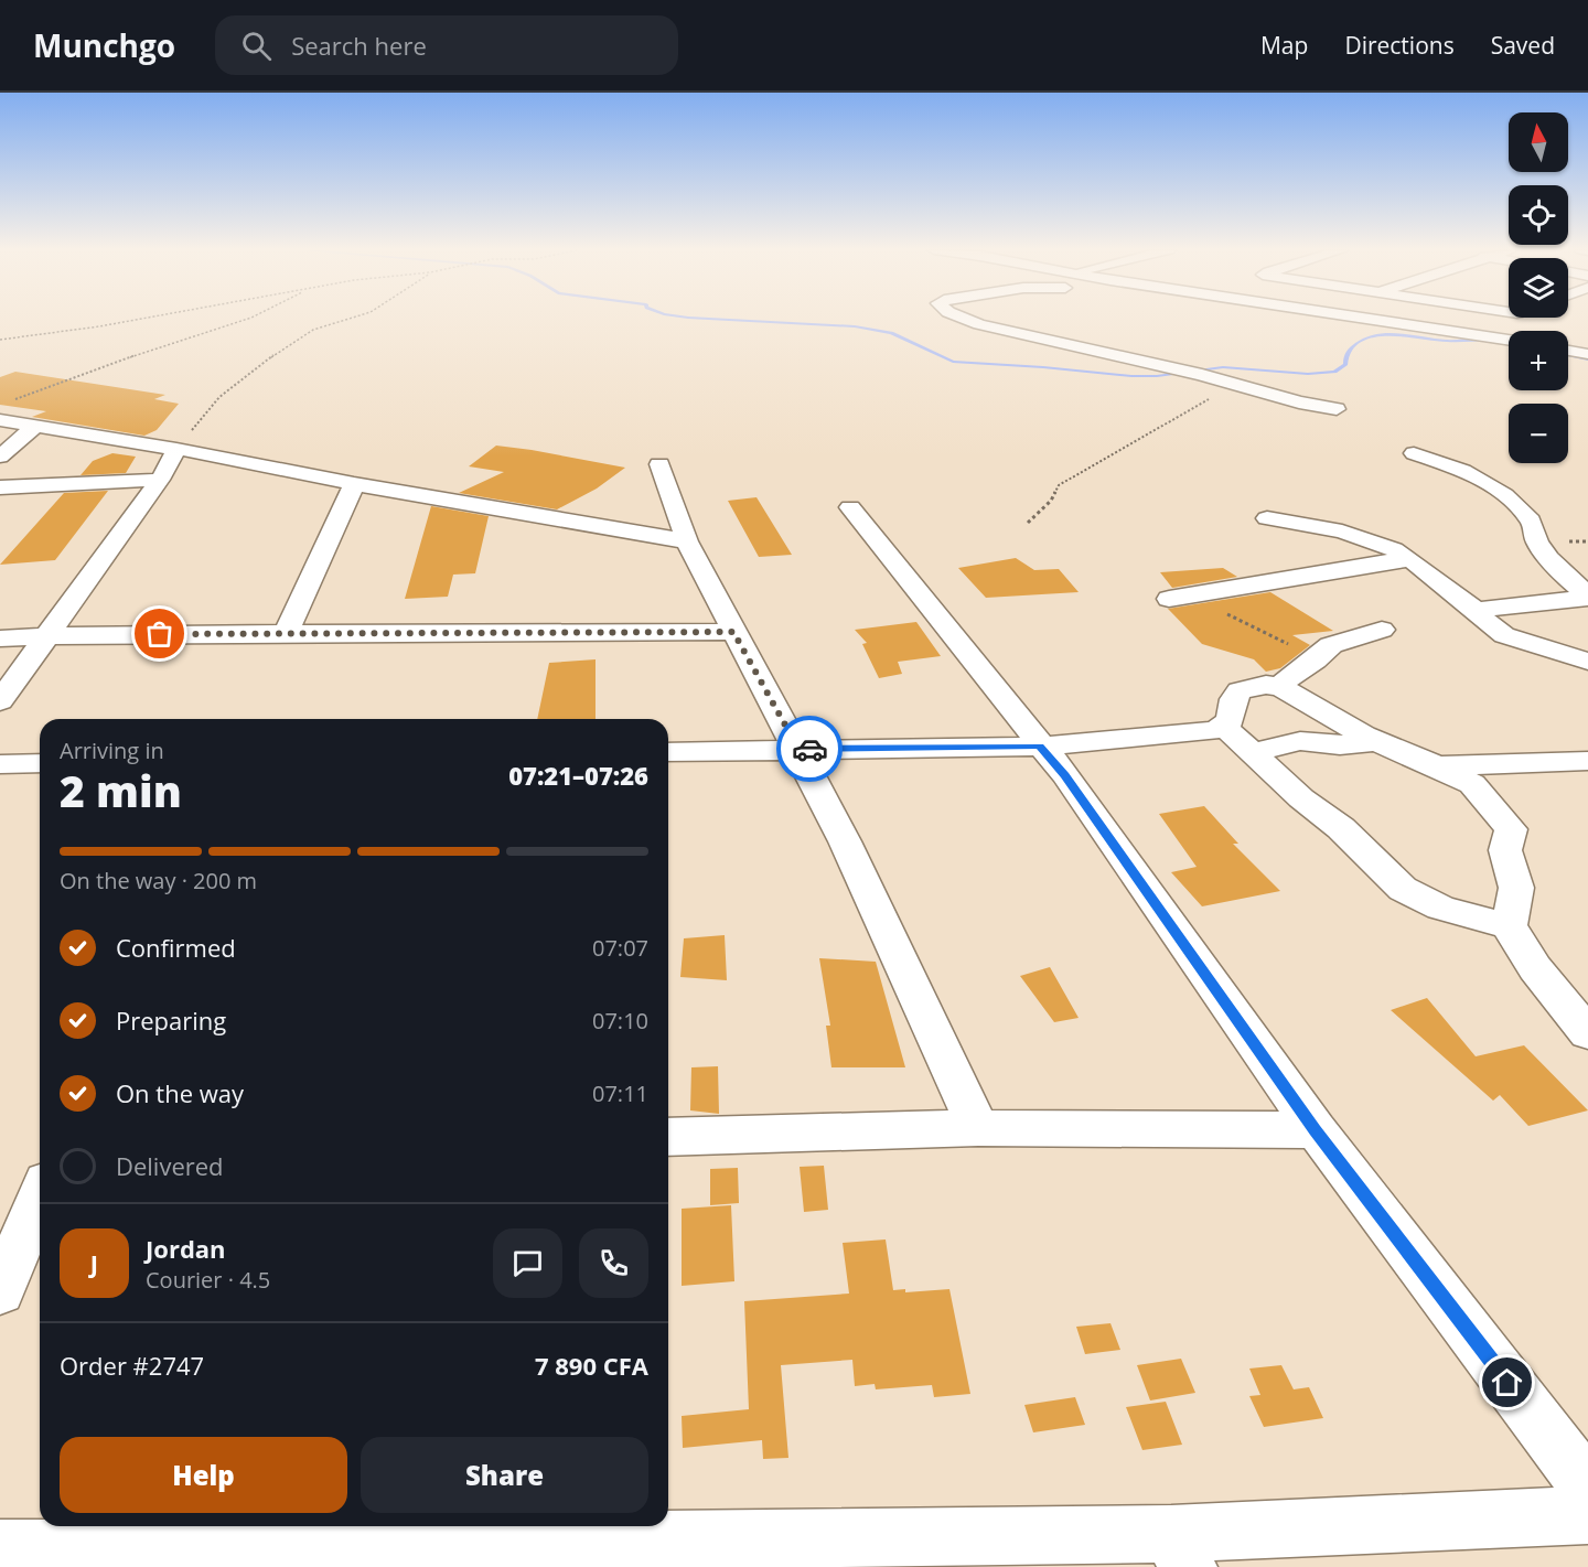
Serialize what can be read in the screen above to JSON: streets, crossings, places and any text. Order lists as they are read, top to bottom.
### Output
{
  "north": "top",
  "page": {
    "header": "Munchgo",
    "search": "Search here",
    "nav": ["Map", "Directions", "Saved"],
    "map_buttons": ["+", "−"],
    "heading": ["2 min", "Arriving in", "07:21–07:26"],
    "panel": [
      "Jordan",
      "Courier · 4.5",
      "Order #2747",
      "7 890 CFA"
    ],
    "bar": "On the way · 200 m",
    "list": [
      ["Confirmed", "07:07"],
      ["Preparing", "07:10"],
      ["On the way", "07:11"],
      "Delivered"
    ],
    "round": "J",
    "buttons": ["Help", "Share"]
  }
}
